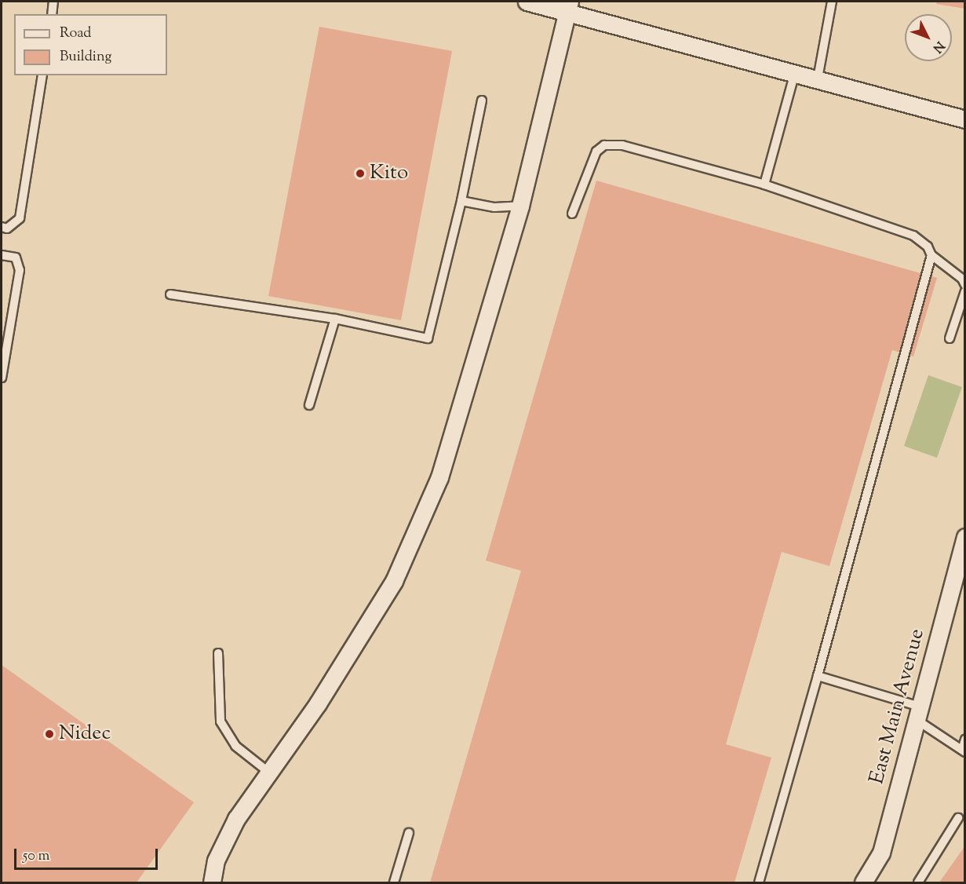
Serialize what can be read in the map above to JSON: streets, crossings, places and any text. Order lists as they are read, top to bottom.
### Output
{
  "streets": {
    "street": ["East Main Avenue"]
  },
  "places": ["Kito", "Nidec"],
  "legend": ["Road", "Building"],
  "scale_bar": "50 m",
  "north": "bottom right"
}
